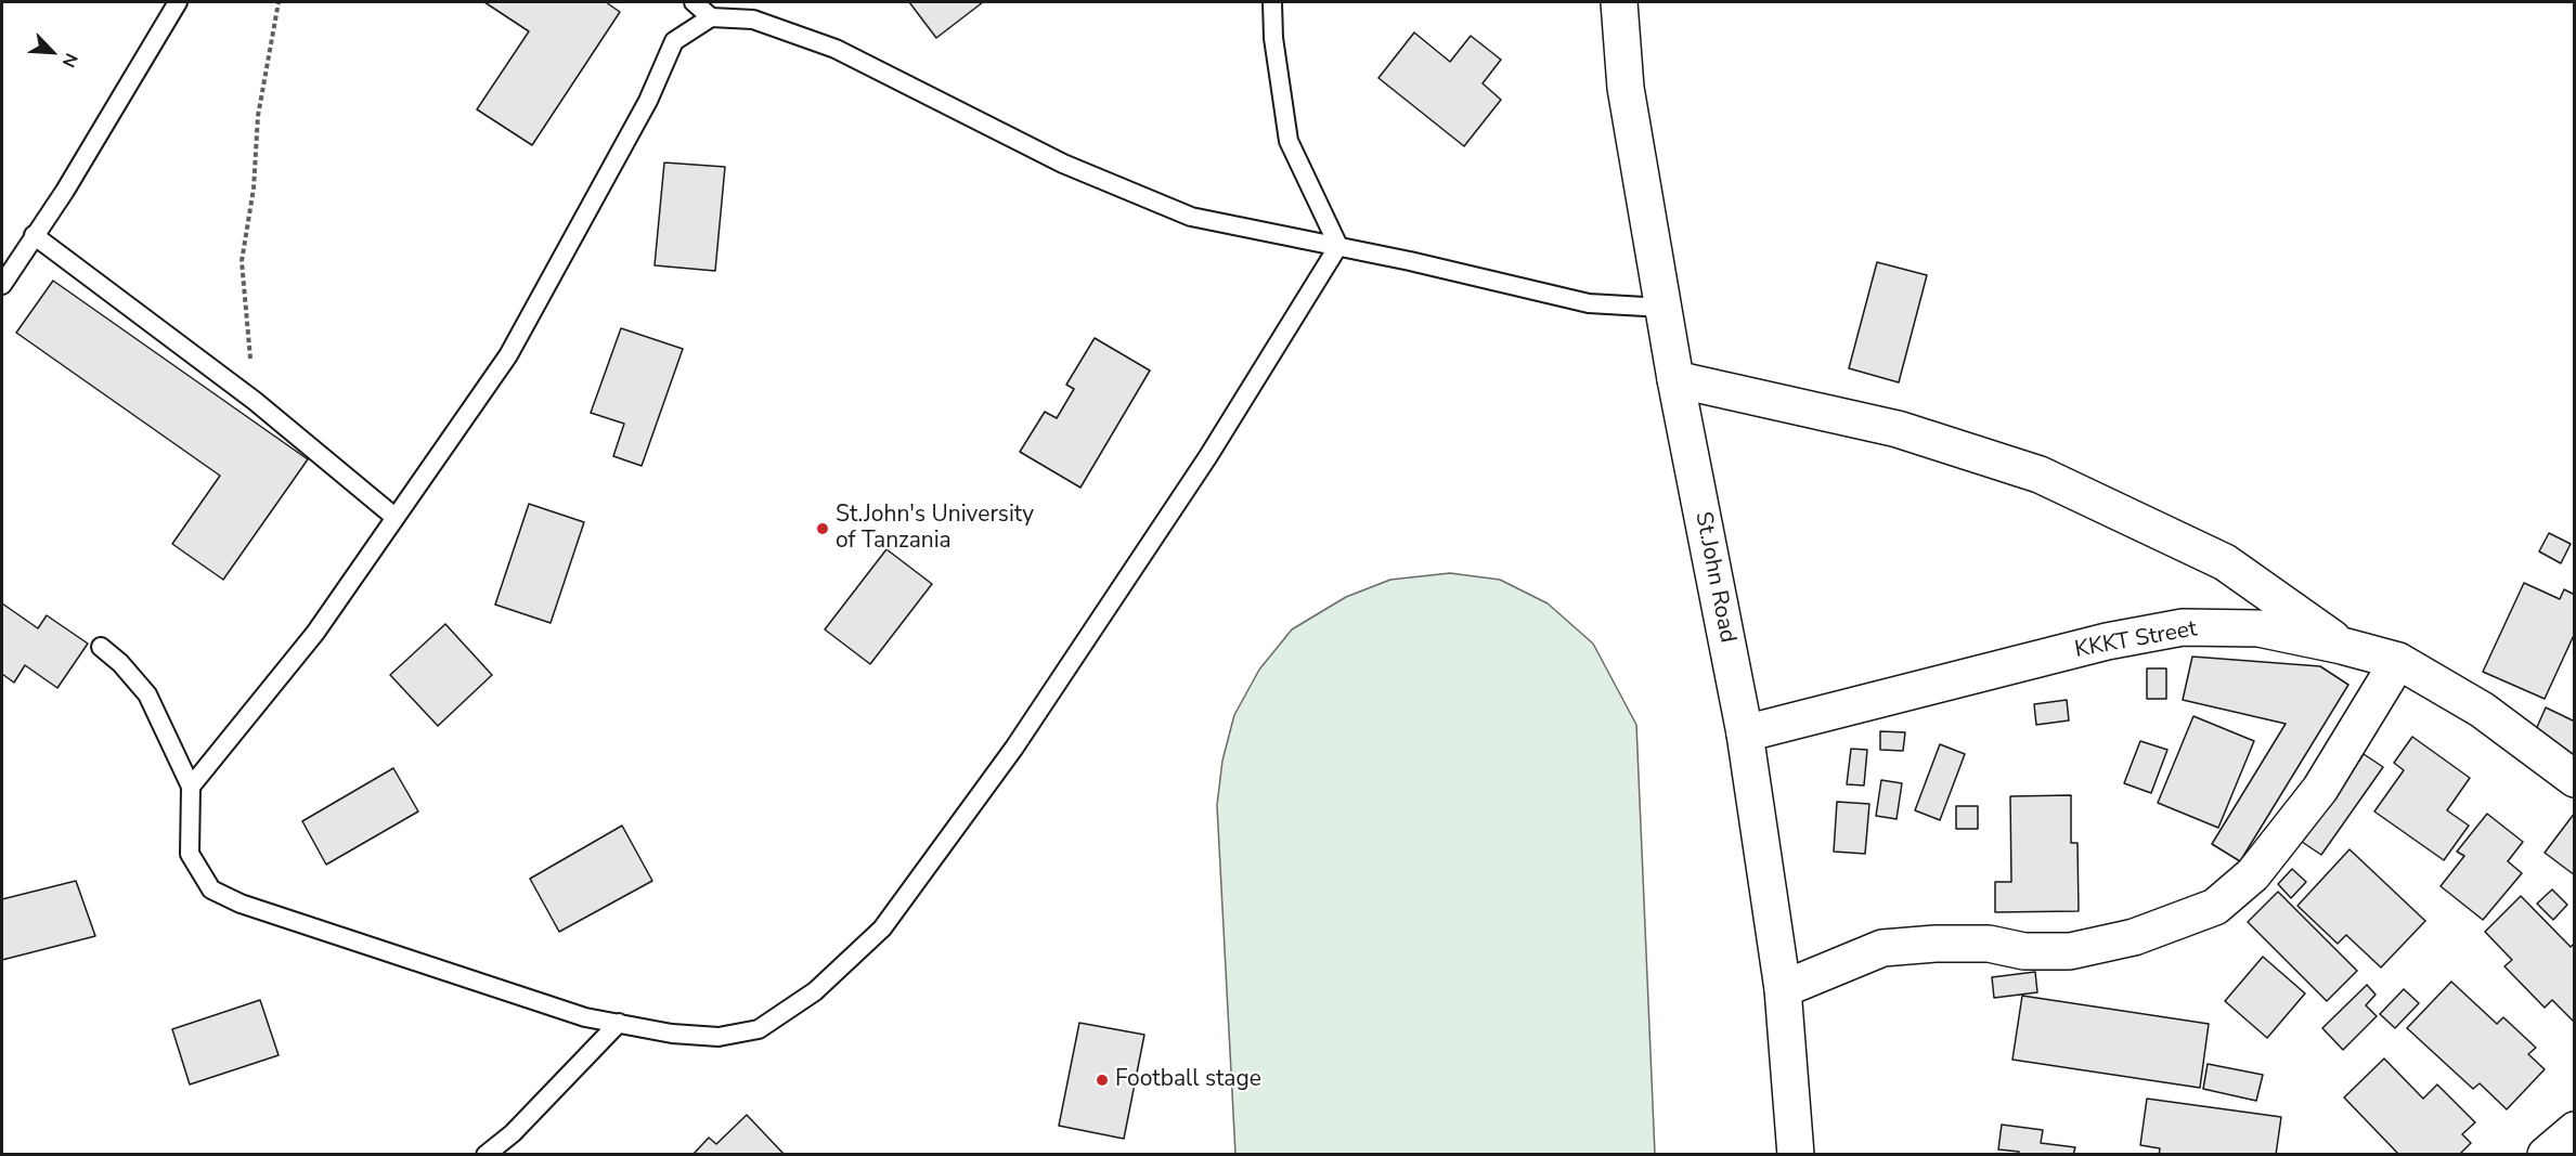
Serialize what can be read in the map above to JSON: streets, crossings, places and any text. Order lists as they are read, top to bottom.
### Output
{
  "streets": {
    "street": ["St.John Road", "KKKT Street"]
  },
  "crossings": [
    ["St.John Road", "KKKT Street"]
  ],
  "places": ["St.John's University of Tanzania", "Football stage"],
  "north": "bottom right"
}
